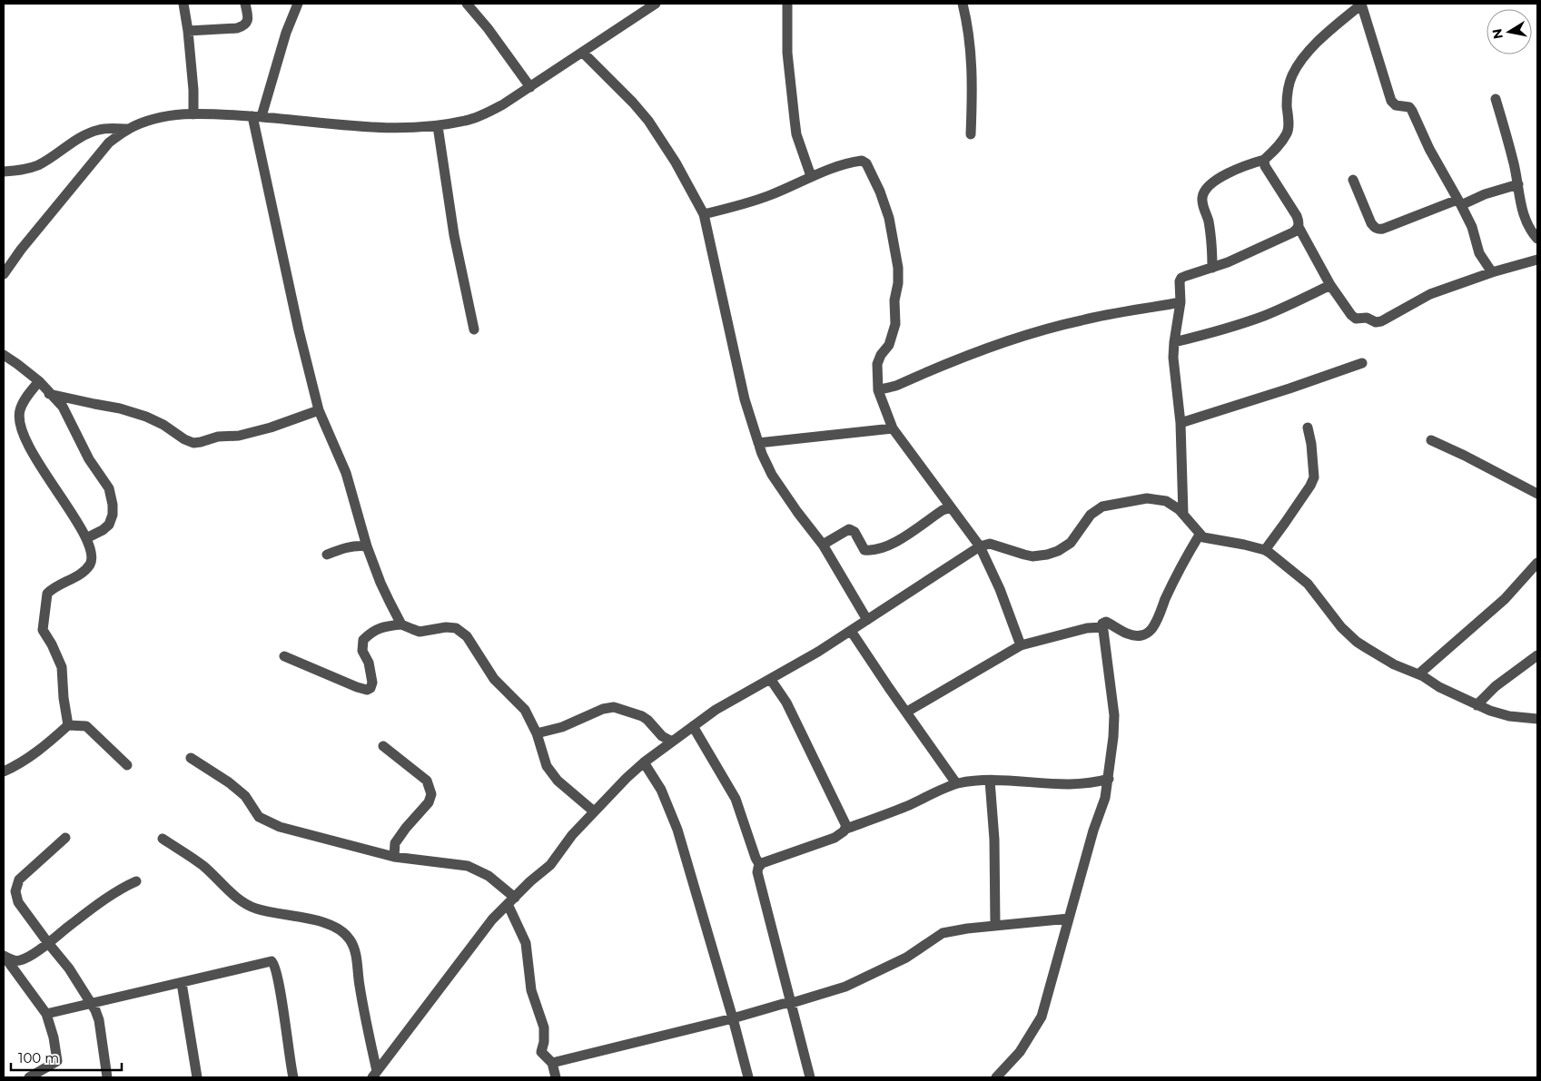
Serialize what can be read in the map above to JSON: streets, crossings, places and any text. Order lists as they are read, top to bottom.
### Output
{
  "scale_bar": "100 m",
  "north": "left"
}
